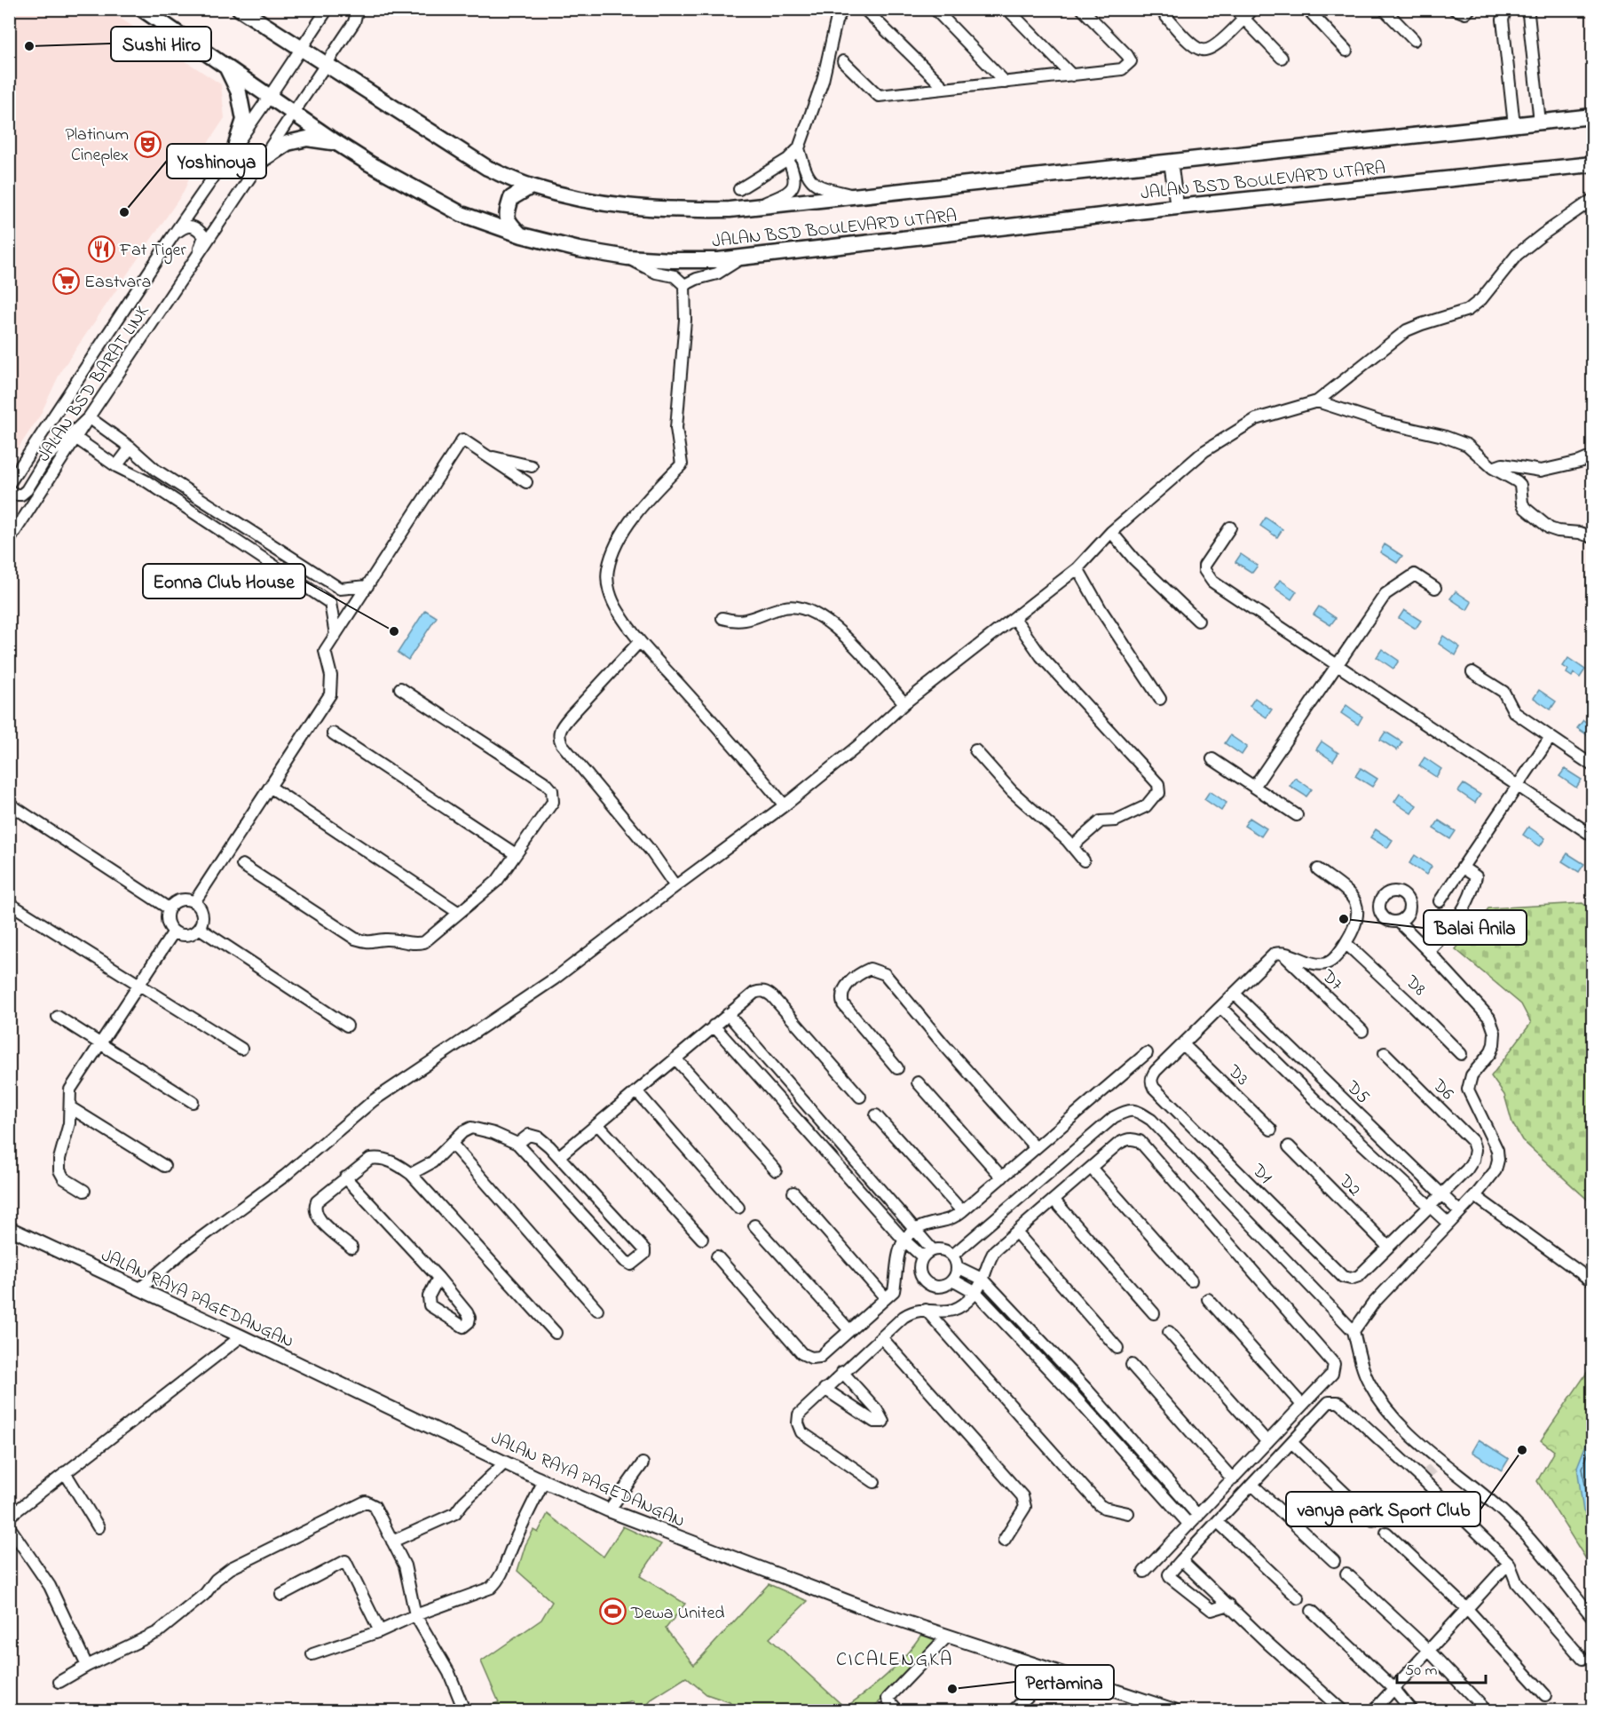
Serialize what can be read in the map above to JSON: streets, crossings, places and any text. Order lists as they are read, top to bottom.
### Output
{
  "streets": {
    "main road": ["JALAN BSD BOULEVARD UTARA"],
    "street": [
      "JALAN BSD BARAT LINK",
      "D7",
      "D8",
      "D3",
      "D6",
      "D5",
      "D1",
      "D2",
      "JALAN RAYA PAGEDANGAN"
    ]
  },
  "crossings": [
    ["JALAN BSD BOULEVARD UTARA", "JALAN BSD BARAT LINK"],
    ["D3", "D1"],
    ["D6", "D5"],
    ["D1", "D2"]
  ],
  "districts": ["CICALENGKA"],
  "places": {
    "other": [
      "Sushi Hiro",
      "Yoshinoya",
      "Eonna Club House",
      "Balai Anila",
      "vanya park Sport Club",
      "Pertamina"
    ],
    "theatre": ["Platinum Cineplex"],
    "restaurant": ["Fat Tiger"],
    "supermarket": ["Eastvara"],
    "sports": ["Dewa United"]
  },
  "scale_bar": "50 m"
}
